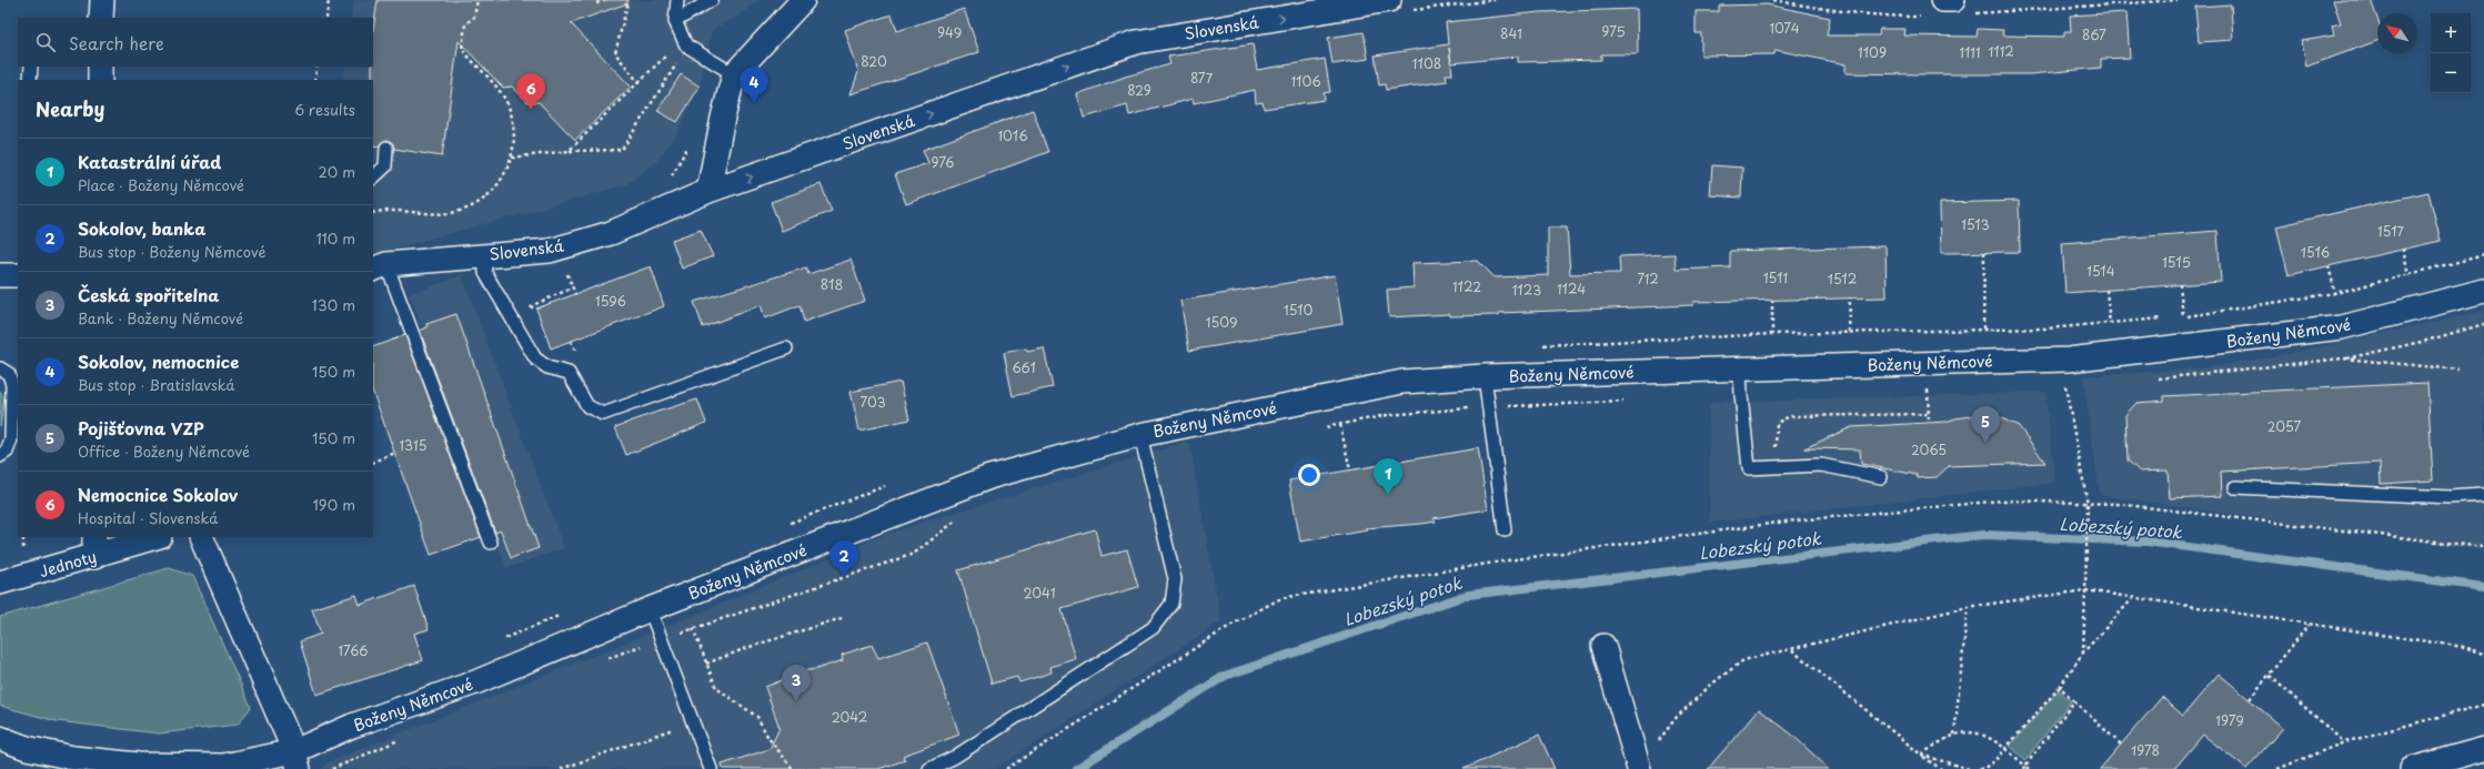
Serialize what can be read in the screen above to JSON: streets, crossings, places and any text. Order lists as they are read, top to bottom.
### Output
{
  "streets": {
    "street": ["Slovenská", "Boženy Němcové", "Jednoty"]
  },
  "one_way": ["Slovenská"],
  "water": ["Lobezský potok"],
  "house_numbers": [
    "1074",
    "975",
    "949",
    "841",
    "867",
    "1112",
    "1109",
    "1111",
    "820",
    "1108",
    "877",
    "1106",
    "829",
    "1016",
    "976",
    "1513",
    "1517",
    "1516",
    "1515",
    "1514",
    "1511",
    "712",
    "1512",
    "818",
    "1122",
    "1124",
    "1123",
    "1596",
    "1510",
    "1509",
    "661",
    "703",
    "2057",
    "1315",
    "2065",
    "2041",
    "1766",
    "2042",
    "1979",
    "1978"
  ],
  "north": "top left",
  "page": {
    "map_buttons": ["+", "−"],
    "search": "Search here",
    "pins": [
      "4",
      "6",
      "5",
      "1",
      "2",
      "3"
    ],
    "heading": ["Nearby", "6 results"],
    "list": [
      {
        "mark": "1",
        "name": "Katastrální úřad",
        "note": "Place · Boženy Němcové",
        "value": "20 m"
      },
      {
        "mark": "2",
        "name": "Sokolov, banka",
        "note": "Bus stop · Boženy Němcové",
        "value": "110 m"
      },
      {
        "mark": "3",
        "name": "Česká spořitelna",
        "note": "Bank · Boženy Němcové",
        "value": "130 m"
      },
      {
        "mark": "4",
        "name": "Sokolov, nemocnice",
        "note": "Bus stop · Bratislavská",
        "value": "150 m"
      },
      {
        "mark": "5",
        "name": "Pojišťovna VZP",
        "note": "Office · Boženy Němcové",
        "value": "150 m"
      },
      {
        "mark": "6",
        "name": "Nemocnice Sokolov",
        "note": "Hospital · Slovenská",
        "value": "190 m"
      }
    ]
  }
}
